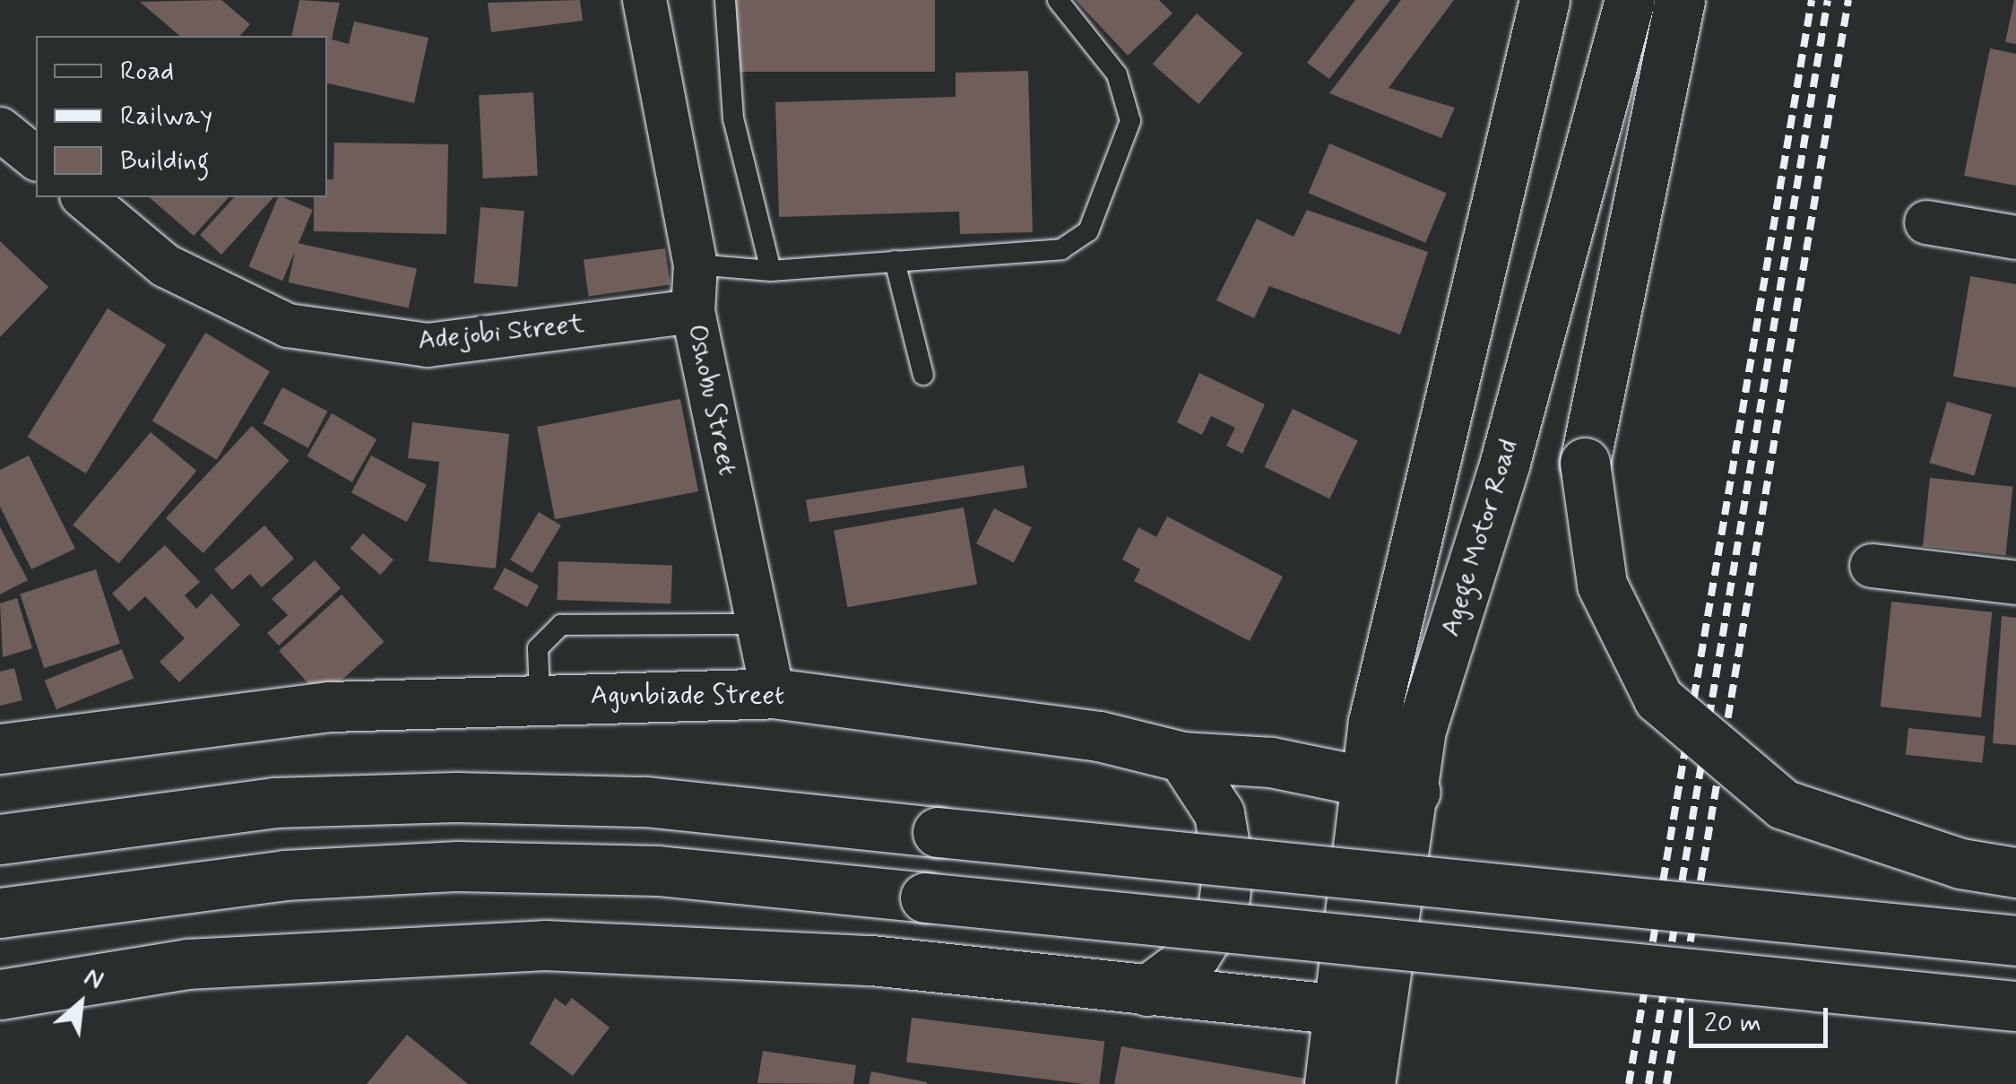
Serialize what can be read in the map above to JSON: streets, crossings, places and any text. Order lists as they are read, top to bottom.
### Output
{
  "streets": {
    "main road": ["Agege Motor Road", "Agunbiade Street"],
    "street": ["Adejobi Street", "Oshobu Street"]
  },
  "crossings": [
    ["Adejobi Street", "Oshobu Street"],
    ["Oshobu Street", "Agunbiade Street"],
    ["Agege Motor Road", "Agunbiade Street"]
  ],
  "legend": ["Road", "Railway", "Building"],
  "scale_bar": "20 m",
  "north": "top right"
}
